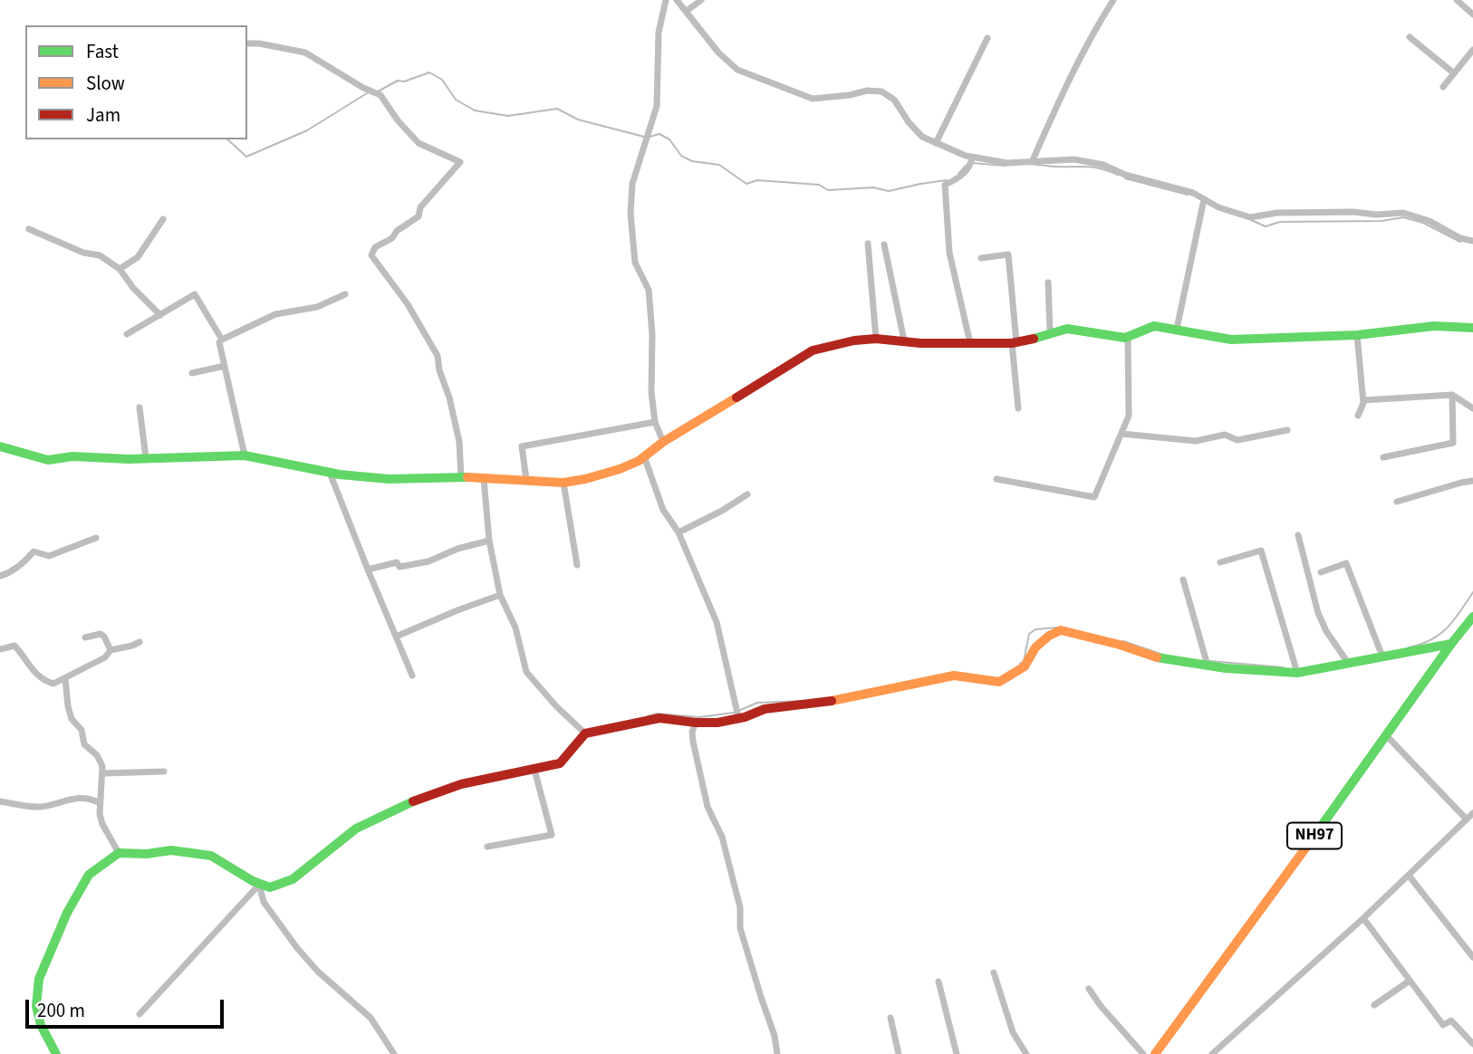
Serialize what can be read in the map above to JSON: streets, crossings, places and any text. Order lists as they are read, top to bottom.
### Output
{
  "streets": {
    "main road": ["NH97"]
  },
  "legend": ["Fast", "Slow", "Jam"],
  "scale_bar": "200 m"
}
